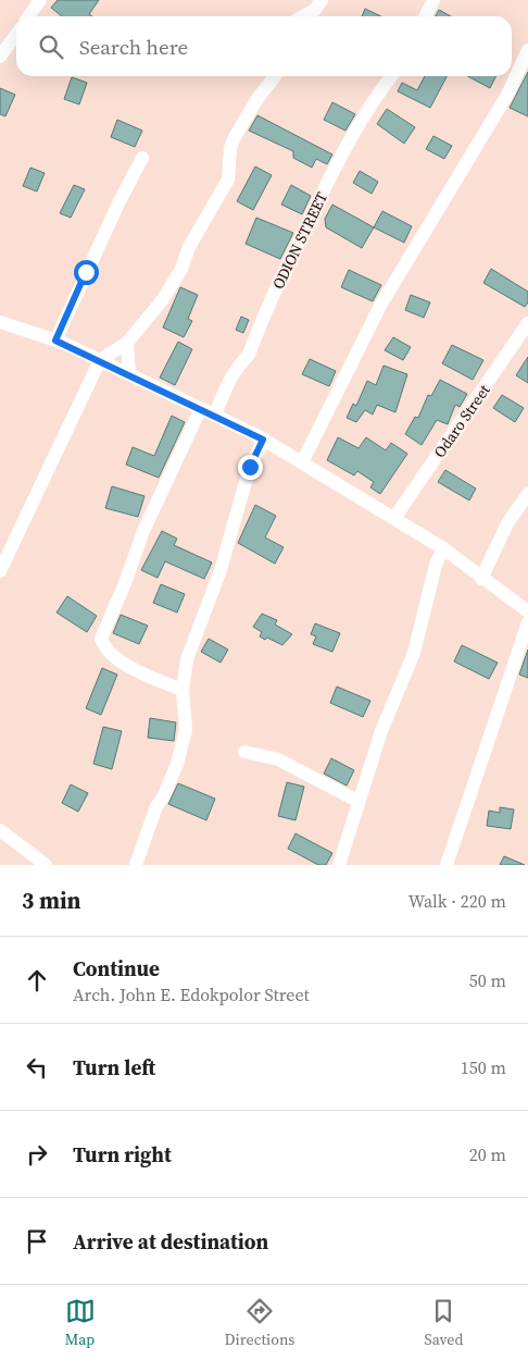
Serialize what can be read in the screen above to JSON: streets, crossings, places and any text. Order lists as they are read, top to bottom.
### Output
{
  "streets": {
    "street": ["ODION STREET", "Odaro Street"]
  },
  "page": {
    "search": "Search here",
    "heading": ["3 min", "Walk · 220 m"],
    "list": [
      ["Continue", "Arch. John E. Edokpolor Street", "50 m"],
      ["Turn left", "150 m"],
      ["Turn right", "20 m"],
      "Arrive at destination"
    ],
    "nav": ["Map", "Directions", "Saved"]
  }
}
